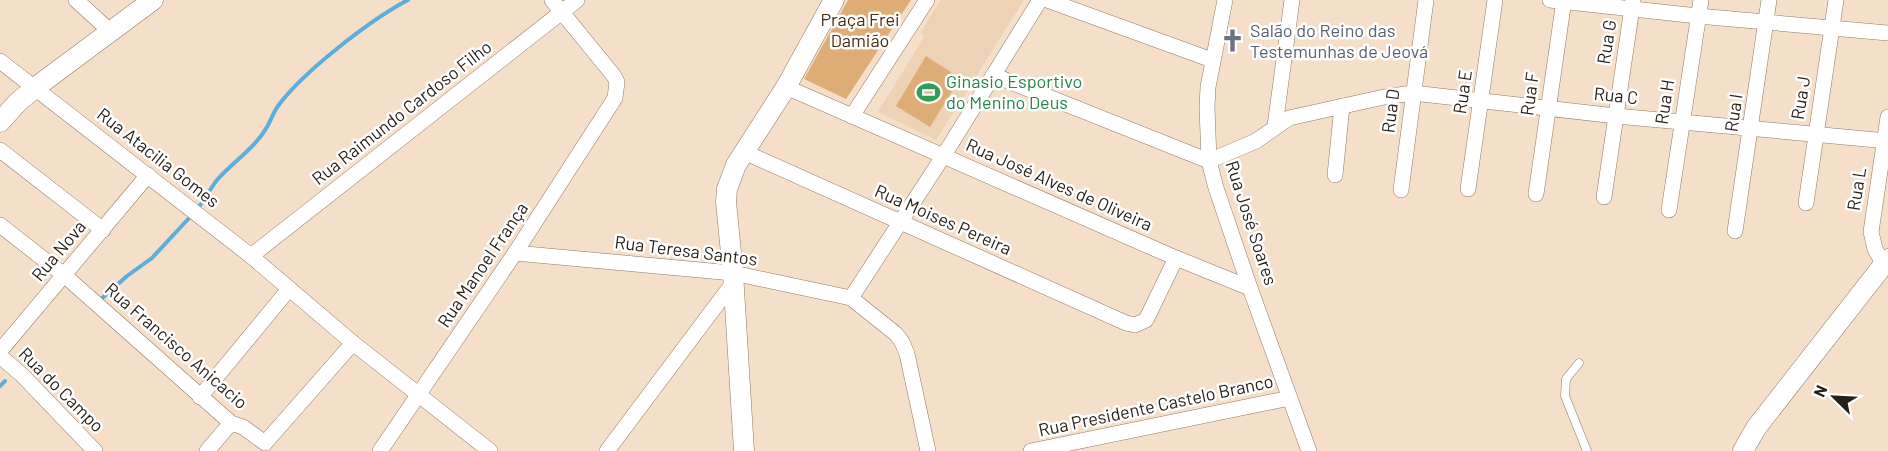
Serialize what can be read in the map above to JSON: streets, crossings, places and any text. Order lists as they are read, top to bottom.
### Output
{
  "streets": {
    "street": [
      "Rua G",
      "Rua E",
      "Rua F",
      "Rua C",
      "Rua J",
      "Rua H",
      "Rua D",
      "Rua Raimundo Cardoso Filho",
      "Rua I",
      "Rua Atacilia Gomes",
      "Rua José Alves de Oliveira",
      "Rua L",
      "Rua Moises Pereira",
      "Rua José Soares",
      "Rua Nova",
      "Rua Teresa Santos",
      "Rua Manoel França",
      "Rua Francisco Anicacio",
      "Rua do Campo",
      "Rua Presidente Castelo Branco"
    ]
  },
  "crossings": [
    ["Rua G", "Rua C"],
    ["Rua E", "Rua C"],
    ["Rua F", "Rua C"],
    ["Rua C", "Rua J"],
    ["Rua C", "Rua H"],
    ["Rua C", "Rua D"],
    ["Rua C", "Rua I"],
    ["Rua C", "Rua L"],
    ["Rua C", "Rua José Soares"],
    ["Rua Raimundo Cardoso Filho", "Rua Atacilia Gomes"],
    ["Rua Raimundo Cardoso Filho", "Rua Manoel França"],
    ["Rua Atacilia Gomes", "Rua Nova"],
    ["Rua Atacilia Gomes", "Rua Manoel França"],
    ["Rua Atacilia Gomes", "Rua Francisco Anicacio"],
    ["Rua José Alves de Oliveira", "Rua Moises Pereira"],
    ["Rua José Alves de Oliveira", "Rua José Soares"],
    ["Rua José Soares", "Rua Presidente Castelo Branco"],
    ["Rua Nova", "Rua Francisco Anicacio"],
    ["Rua Nova", "Rua do Campo"],
    ["Rua Teresa Santos", "Rua Manoel França"]
  ],
  "parks": ["Praça Frei Damião"],
  "places": {
    "church": ["Salão do Reino das Testemunhas de Jeová"],
    "sports": ["Ginasio Esportivo do Menino Deus"]
  },
  "north": "top left"
}
